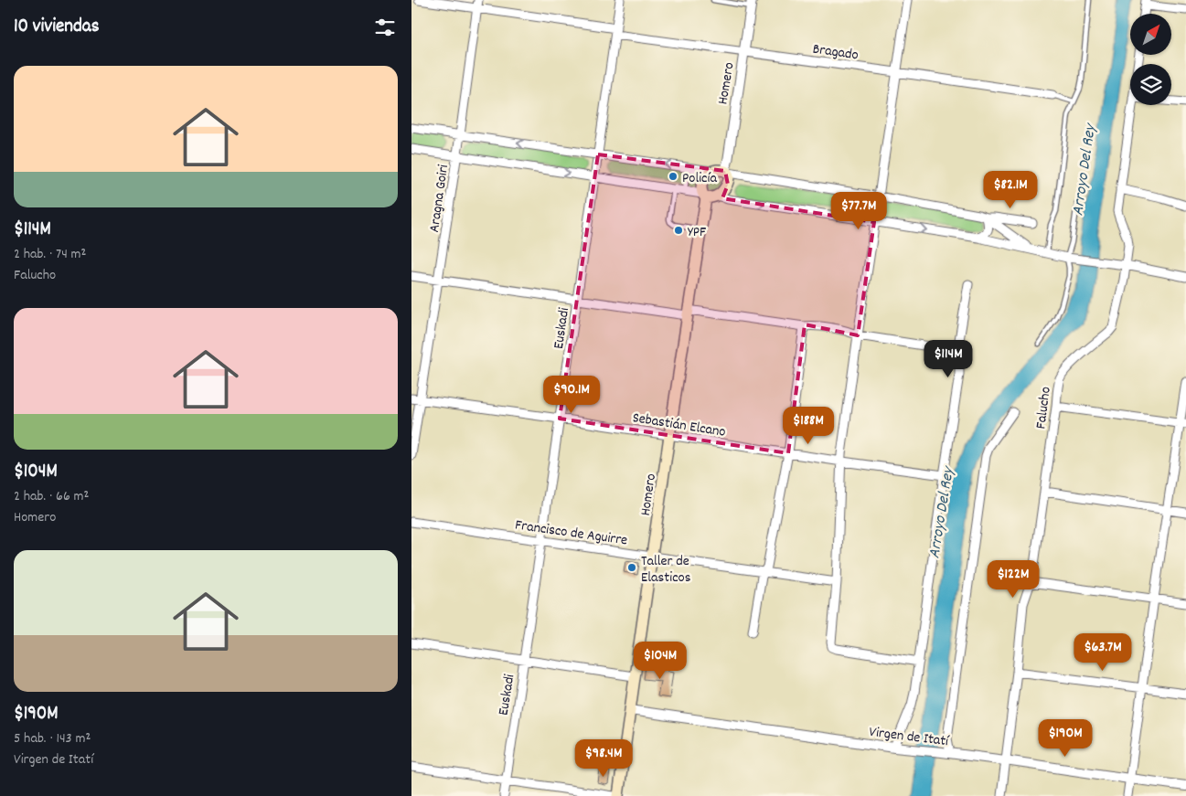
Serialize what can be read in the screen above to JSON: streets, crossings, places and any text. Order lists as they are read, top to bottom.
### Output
{
  "streets": {
    "main road": ["Homero"],
    "street": [
      "Bragado",
      "Aragna Goiri",
      "Euskadi",
      "Falucho",
      "Sebastián Elcano",
      "Francisco de Aguirre",
      "Virgen de Itatí"
    ]
  },
  "crossings": [
    ["Bragado", "Homero"],
    ["Bragado", "Aragna Goiri"],
    ["Bragado", "Euskadi"],
    ["Homero", "Sebastián Elcano"],
    ["Homero", "Francisco de Aguirre"],
    ["Homero", "Virgen de Itatí"],
    ["Aragna Goiri", "Sebastián Elcano"],
    ["Euskadi", "Sebastián Elcano"],
    ["Euskadi", "Francisco de Aguirre"],
    ["Falucho", "Virgen de Itatí"]
  ],
  "water": ["Arroyo Del Rey"],
  "places": ["Policía", "YPF", "Taller de Elasticos"],
  "north": "top right",
  "page": {
    "heading": "10 viviendas",
    "list": [
      {
        "name": "$114M",
        "note": "2 hab. · 74 m² · Falucho"
      },
      {
        "name": "$104M",
        "note": "2 hab. · 66 m² · Homero"
      },
      {
        "name": "$190M",
        "note": "5 hab. · 143 m² · Virgen de Itatí"
      }
    ],
    "price": [
      "$82.1M",
      "$77.7M",
      "$114M",
      "$90.1M",
      "$188M",
      "$122M",
      "$63.7M",
      "$104M",
      "$190M",
      "$98.4M"
    ]
  }
}
